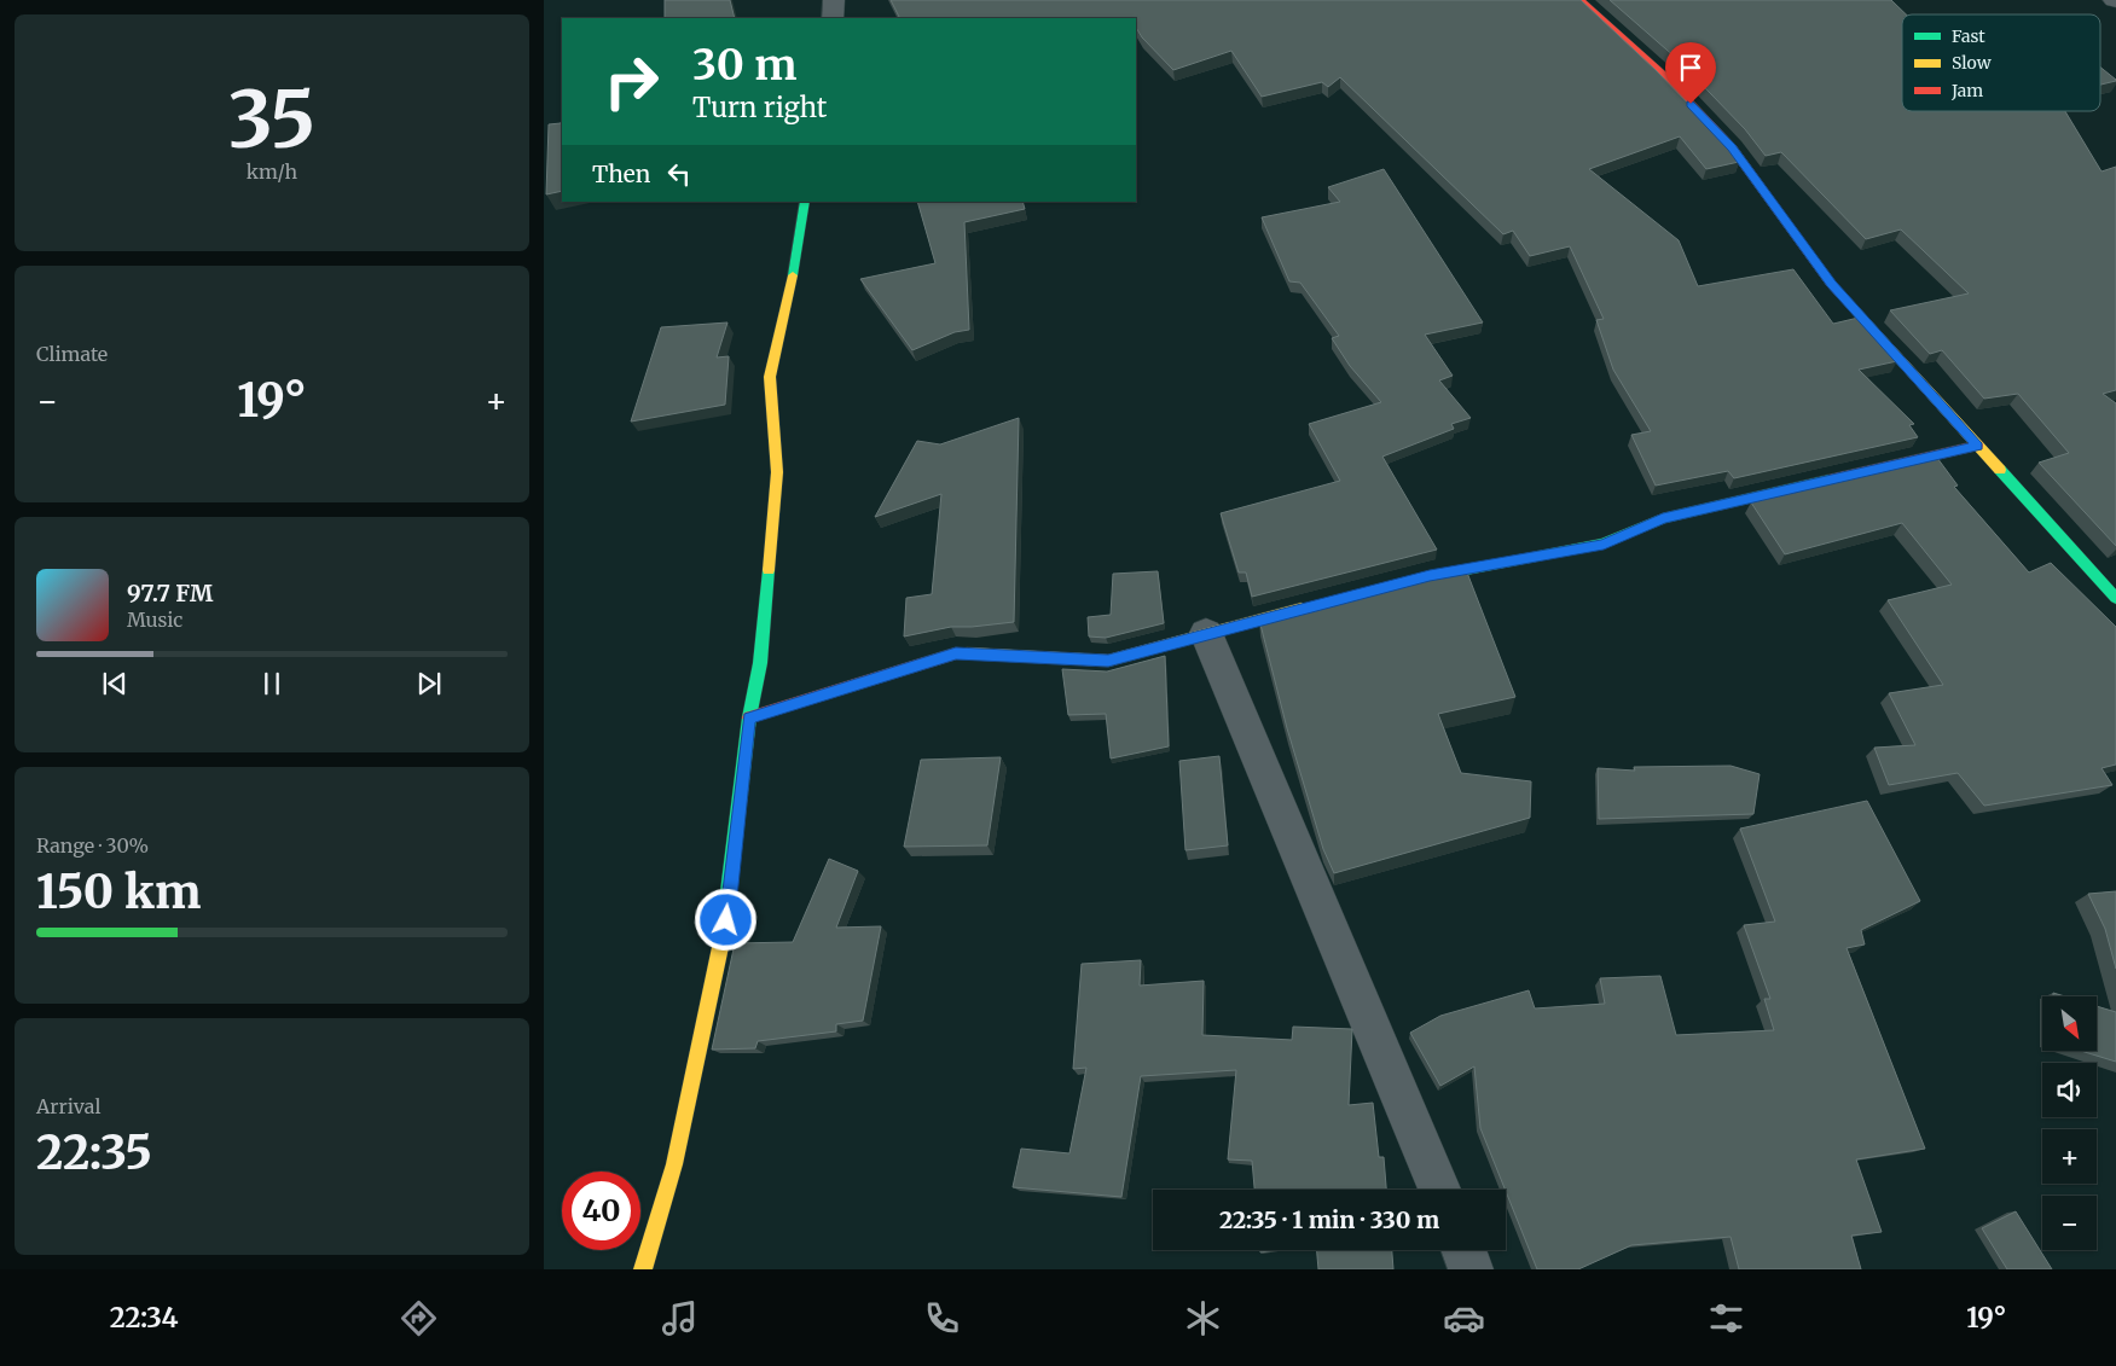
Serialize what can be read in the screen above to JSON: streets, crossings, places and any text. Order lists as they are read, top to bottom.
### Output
{
  "legend": ["Fast", "Slow", "Jam"],
  "north": "bottom right",
  "page": {
    "tile": [
      ["35", "km/h"],
      "Climate",
      ["Range · 30%", "150 km"],
      ["Arrival", "22:35"]
    ],
    "turn": ["30 m", "Turn right"],
    "then": "Then",
    "heat": ["−", "19°", "+"],
    "song": ["97.7 FM", "Music"],
    "map_buttons": ["+", "−"],
    "limit": "40",
    "trip": "22:35 · 1 min · 330 m",
    "tabs": ["22:34", "19°"]
  }
}
